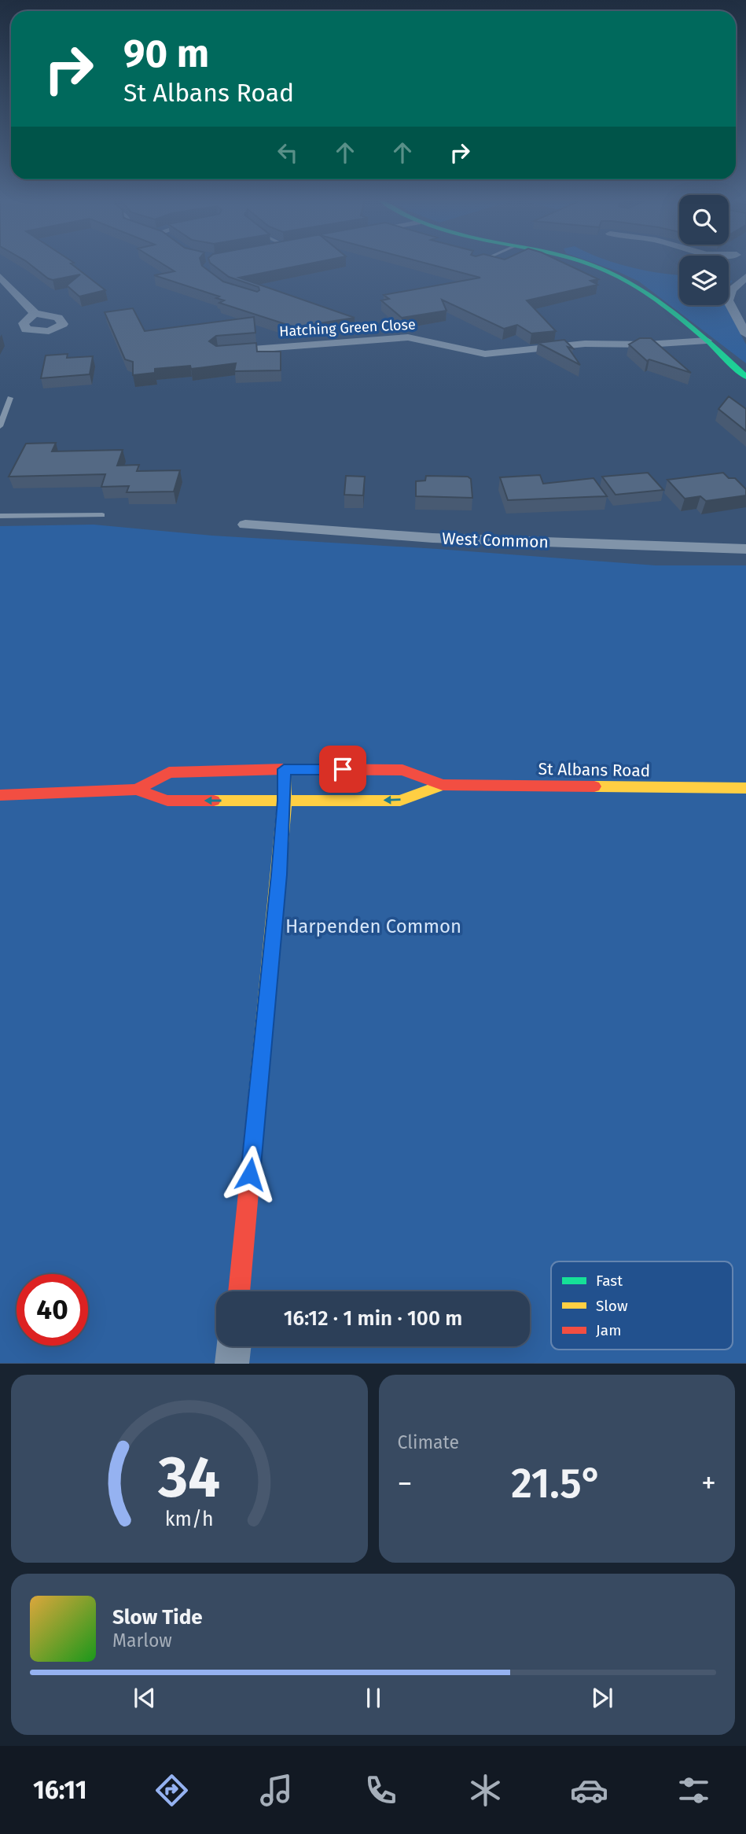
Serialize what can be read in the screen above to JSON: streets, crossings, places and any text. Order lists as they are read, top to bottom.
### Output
{
  "streets": {
    "main road": ["St Albans Road"],
    "street": ["Hatching Green Close", "West Common"]
  },
  "parks": ["Harpenden Common"],
  "legend": ["Fast", "Slow", "Jam"],
  "page": {
    "turn": ["90 m", "St Albans Road"],
    "limit": "40",
    "trip": "16:12 · 1 min · 100 m",
    "tile": "Climate",
    "heat": ["−", "21.5°", "+"],
    "song": ["Slow Tide", "Marlow"],
    "tabs": "16:11",
    "gauge": ["34", "km/h"]
  }
}
